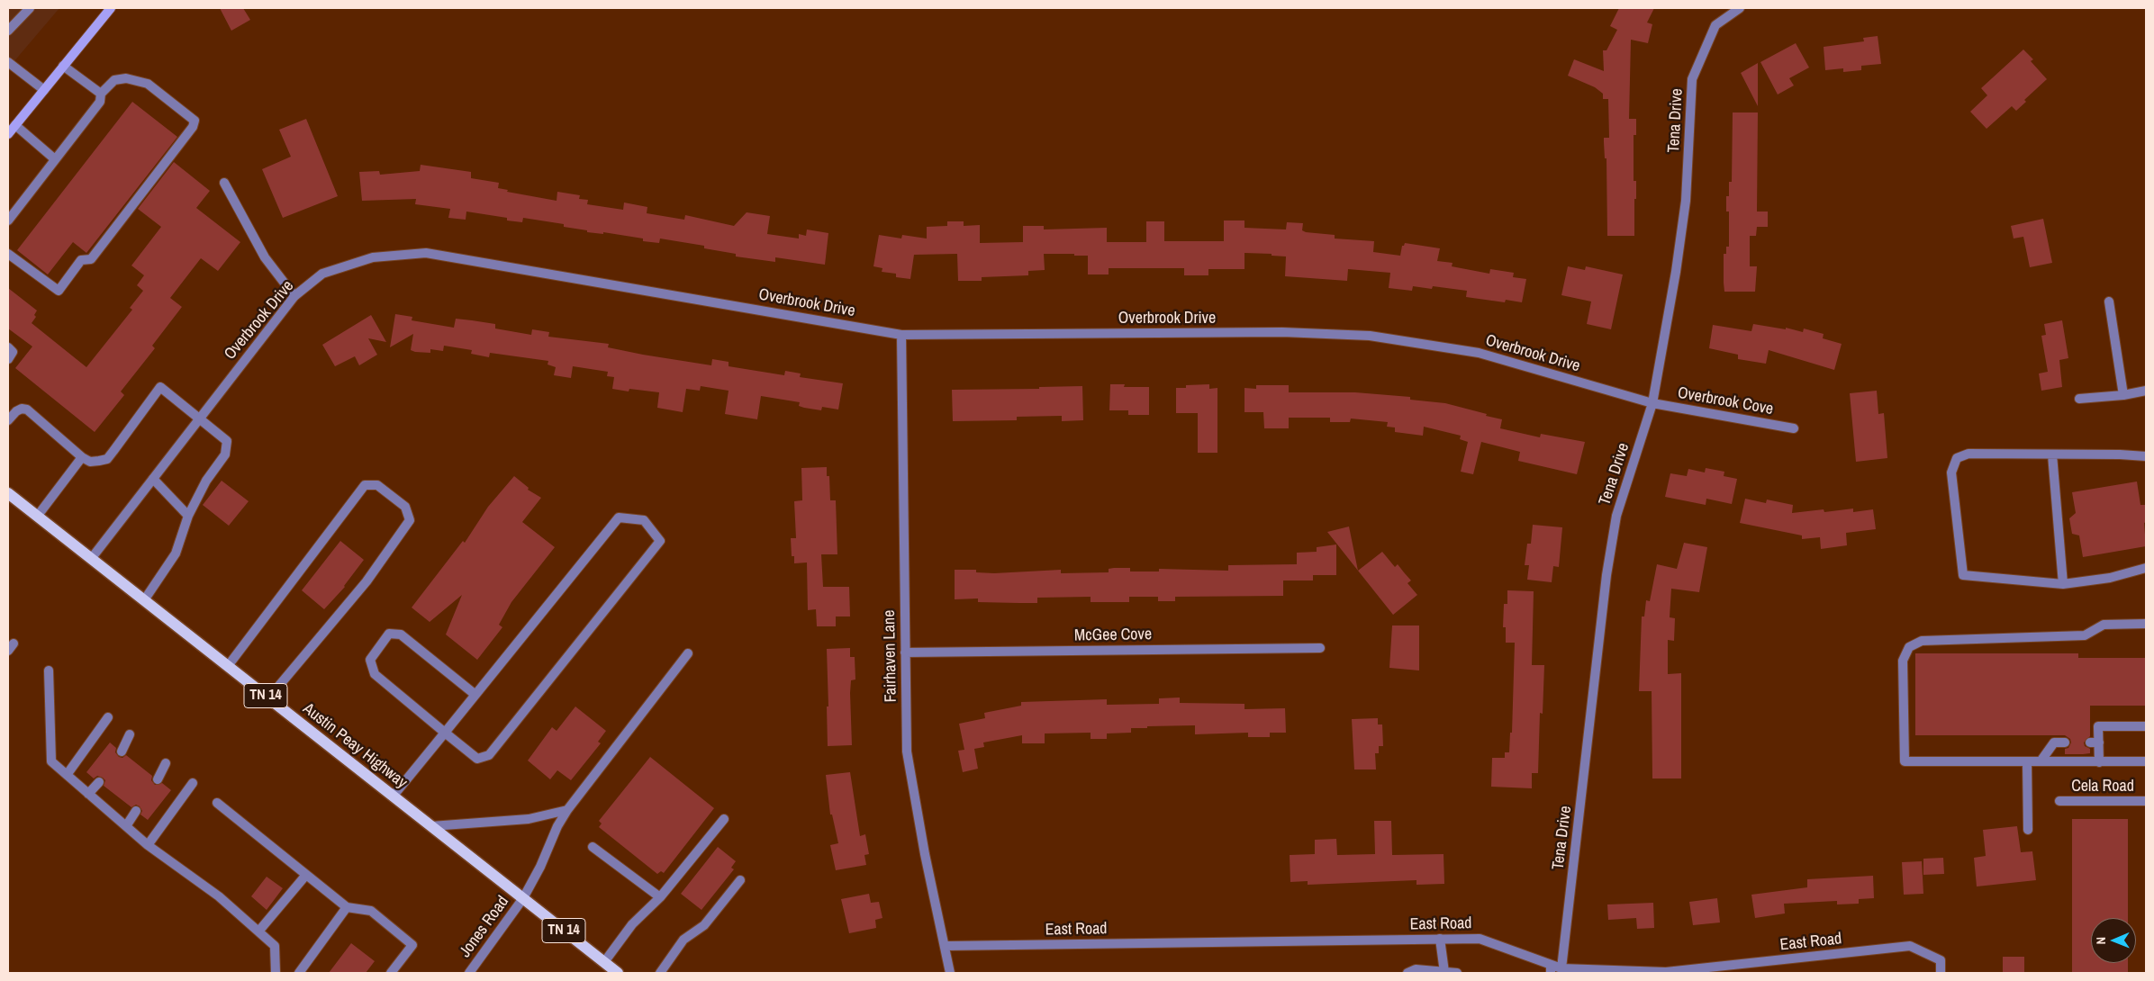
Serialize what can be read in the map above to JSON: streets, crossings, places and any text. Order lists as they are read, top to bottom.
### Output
{
  "streets": {
    "main road": ["TN 14", "Austin Peay Highway"],
    "street": [
      "Tena Drive",
      "Overbrook Drive",
      "Overbrook Cove",
      "McGee Cove",
      "Fairhaven Lane",
      "Cela Road",
      "East Road",
      "Jones Road"
    ]
  },
  "crossings": [
    ["Tena Drive", "Overbrook Drive"],
    ["Tena Drive", "Overbrook Cove"],
    ["Tena Drive", "East Road"],
    ["Overbrook Drive", "Overbrook Cove"],
    ["Overbrook Drive", "Fairhaven Lane"],
    ["Overbrook Drive", "Austin Peay Highway"],
    ["McGee Cove", "Fairhaven Lane"],
    ["Fairhaven Lane", "East Road"],
    ["Austin Peay Highway", "Jones Road"]
  ],
  "north": "left"
}
